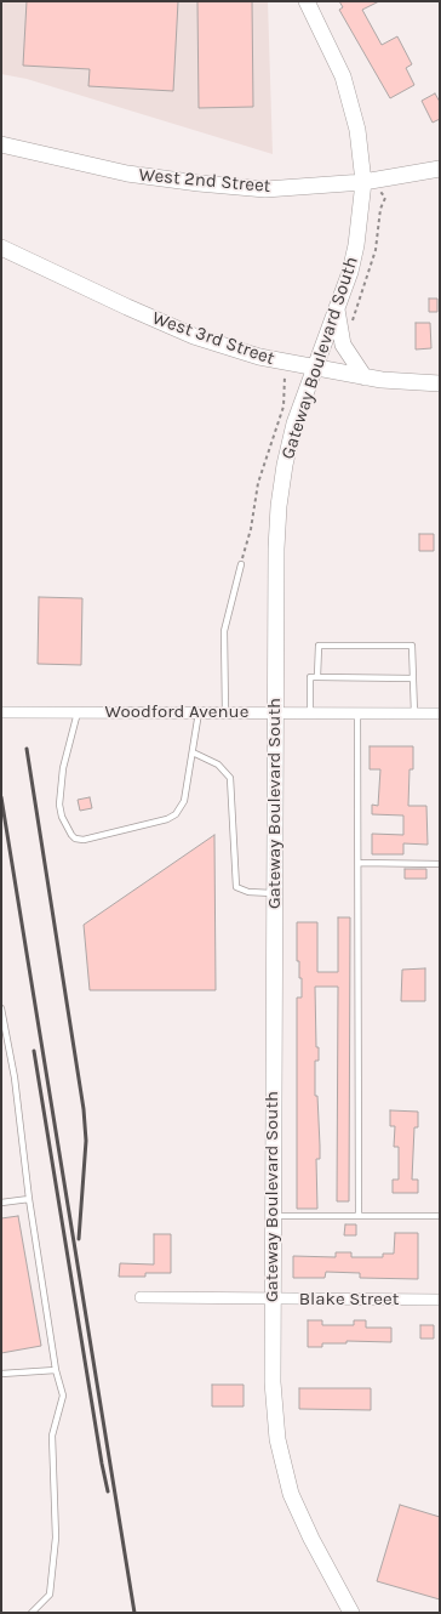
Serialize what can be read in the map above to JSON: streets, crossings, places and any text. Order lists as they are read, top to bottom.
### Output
{
  "streets": {
    "main road": ["West 2nd Street", "West 3rd Street", "Gateway Boulevard South"],
    "street": ["Woodford Avenue", "Blake Street"]
  },
  "crossings": [
    ["West 2nd Street", "Gateway Boulevard South"],
    ["West 3rd Street", "Gateway Boulevard South"],
    ["Gateway Boulevard South", "Woodford Avenue"],
    ["Gateway Boulevard South", "Blake Street"]
  ]
}
